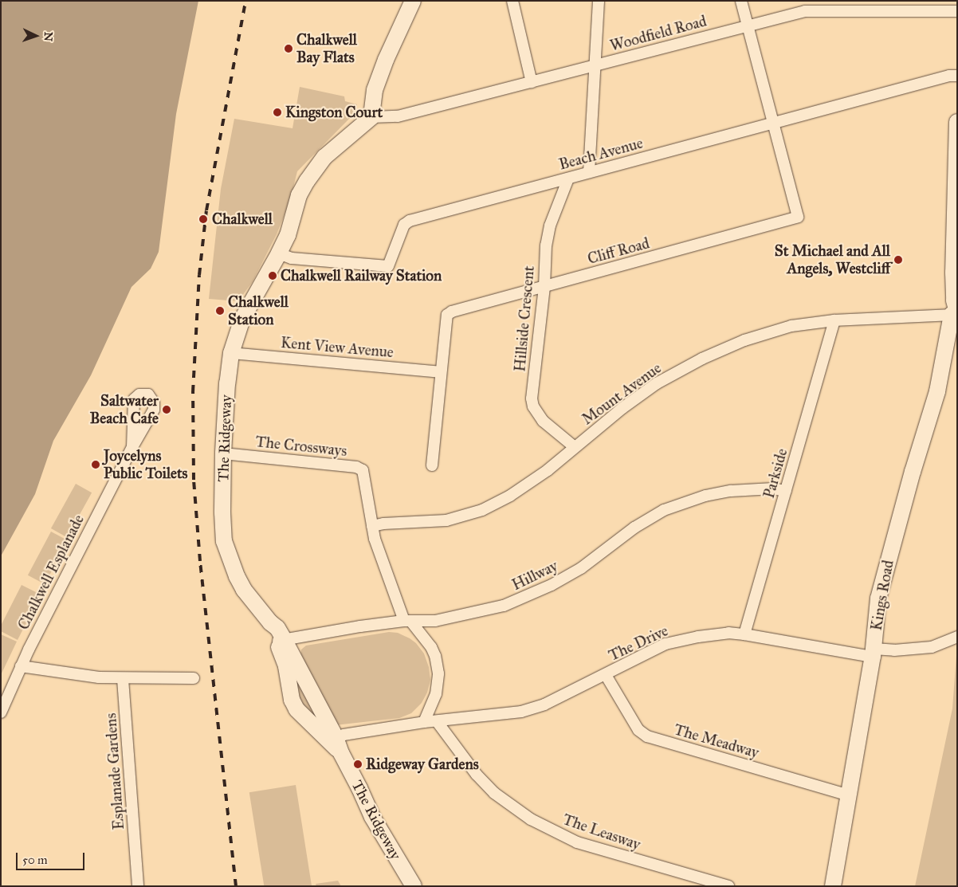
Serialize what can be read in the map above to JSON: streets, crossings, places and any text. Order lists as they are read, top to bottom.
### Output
{
  "streets": {
    "street": [
      "Woodfield Road",
      "Beach Avenue",
      "Cliff Road",
      "Hillside Crescent",
      "Kent View Avenue",
      "Mount Avenue",
      "The Ridgeway",
      "The Crossways",
      "Parkside",
      "Chalkwell Esplanade",
      "Hillway",
      "Kings Road",
      "The Drive",
      "The Meadway",
      "Esplanade Gardens",
      "The Leasway"
    ]
  },
  "crossings": [
    ["Woodfield Road", "The Ridgeway"],
    ["Beach Avenue", "Cliff Road"],
    ["Beach Avenue", "Hillside Crescent"],
    ["Beach Avenue", "The Ridgeway"],
    ["Cliff Road", "Hillside Crescent"],
    ["Cliff Road", "Kent View Avenue"],
    ["Hillside Crescent", "Mount Avenue"],
    ["Kent View Avenue", "The Ridgeway"],
    ["Mount Avenue", "The Crossways"],
    ["Mount Avenue", "Parkside"],
    ["Mount Avenue", "Kings Road"],
    ["The Ridgeway", "The Crossways"],
    ["The Ridgeway", "Hillway"],
    ["The Crossways", "Hillway"],
    ["Parkside", "Hillway"],
    ["Parkside", "The Drive"],
    ["Kings Road", "The Drive"],
    ["Kings Road", "The Meadway"],
    ["The Drive", "The Meadway"],
    ["The Drive", "The Leasway"]
  ],
  "places": [
    "Chalkwell Bay Flats",
    "Kingston Court",
    "Chalkwell",
    "St Michael and All Angels, Westcliff",
    "Chalkwell Railway Station",
    "Chalkwell Station",
    "Saltwater Beach Cafe",
    "Joycelyns Public Toilets",
    "Ridgeway Gardens"
  ],
  "scale_bar": "50 m",
  "north": "right"
}
